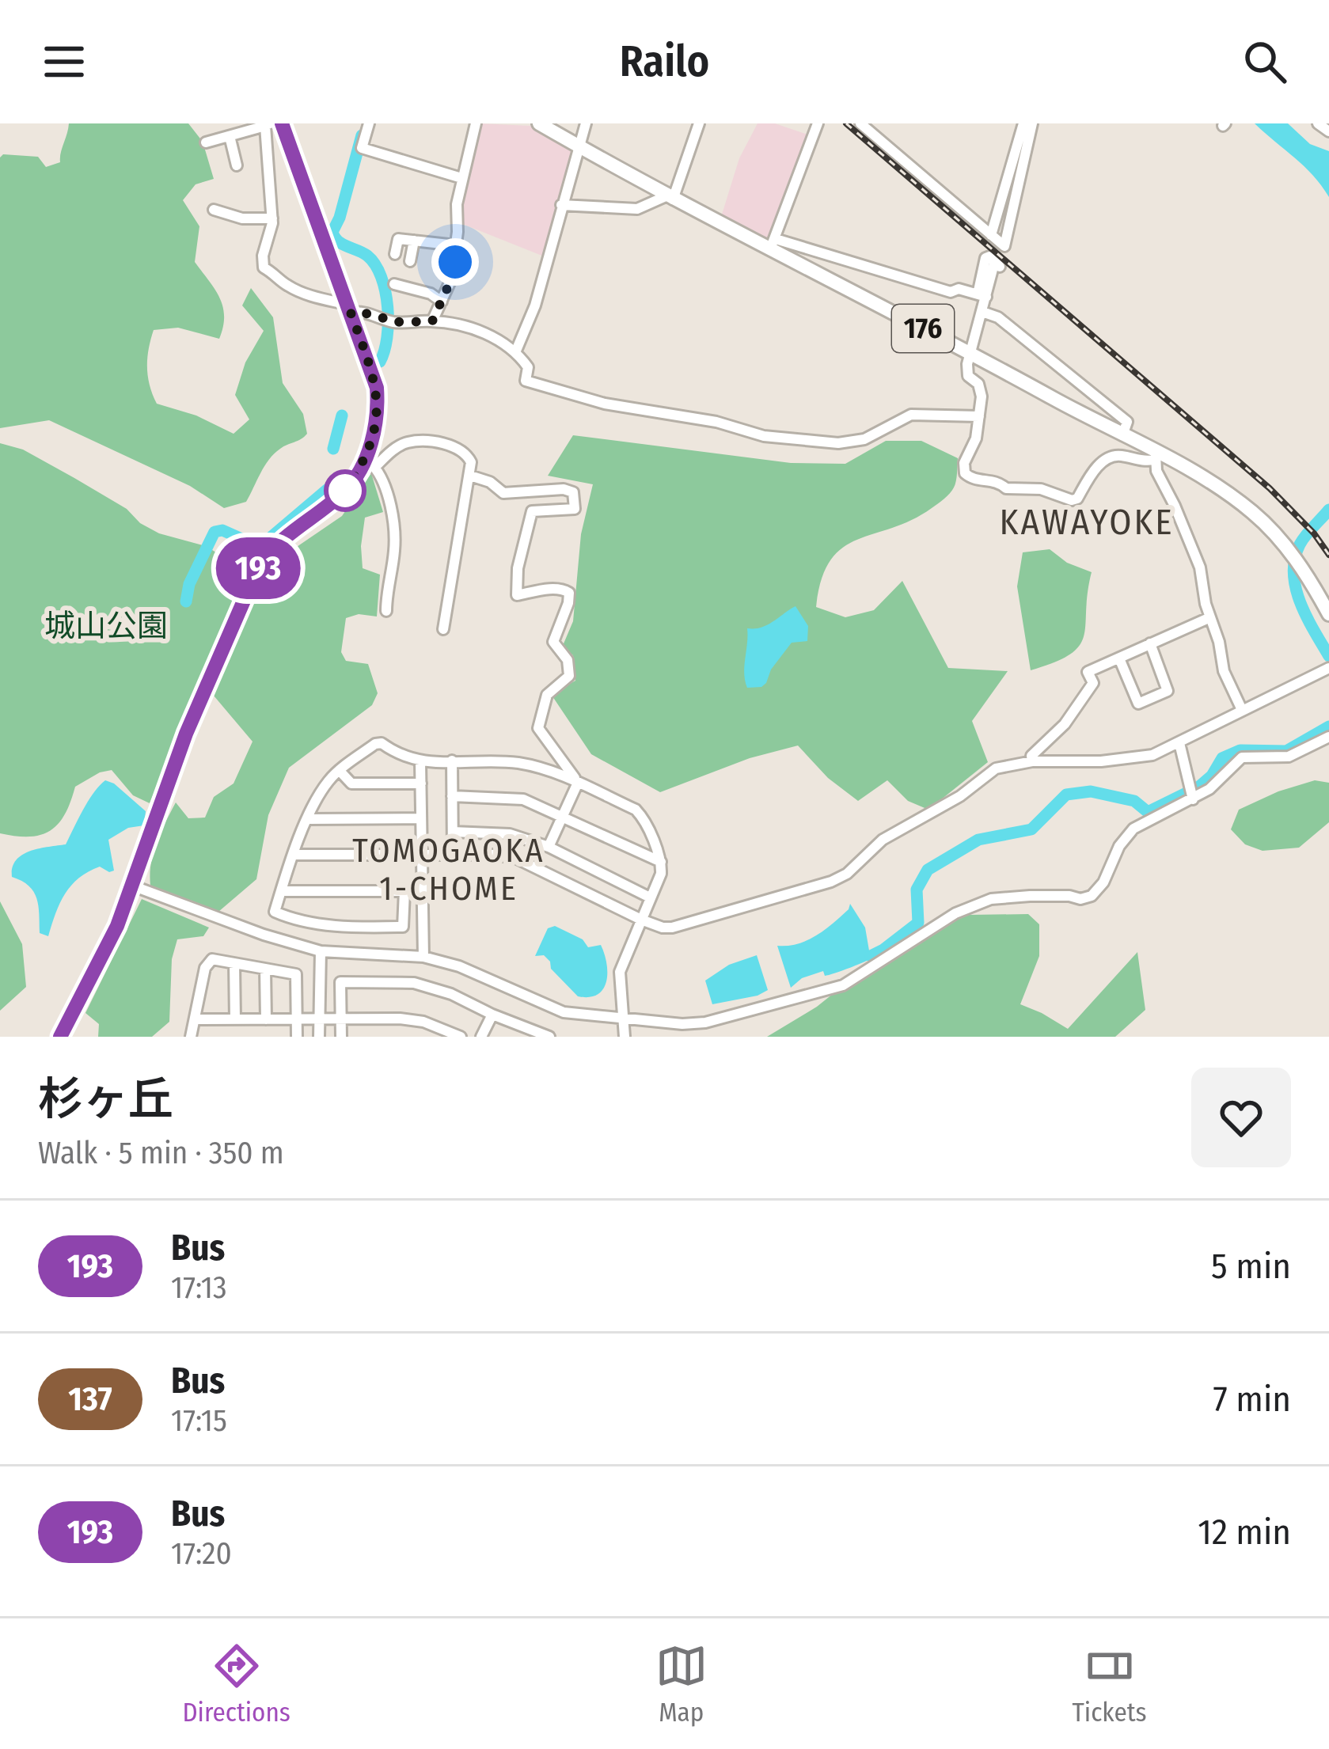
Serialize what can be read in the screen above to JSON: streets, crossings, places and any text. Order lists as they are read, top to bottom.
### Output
{
  "streets": {
    "highway": ["176"]
  },
  "districts": ["KAWAYOKE", "TOMOGAOKA 1-CHOME"],
  "parks": ["城山公園"],
  "lines": ["bus line 193"],
  "page": {
    "header": "Railo",
    "on_map": "193",
    "heading": ["杉ヶ丘", "Walk · 5 min · 350 m"],
    "list": [
      {
        "mark": "193",
        "name": "Bus",
        "note": "17:13",
        "value": "5 min"
      },
      {
        "mark": "137",
        "name": "Bus",
        "note": "17:15",
        "value": "7 min"
      },
      {
        "mark": "193",
        "name": "Bus",
        "note": "17:20",
        "value": "12 min"
      }
    ],
    "tabs": ["Directions", "Map", "Tickets"]
  }
}
